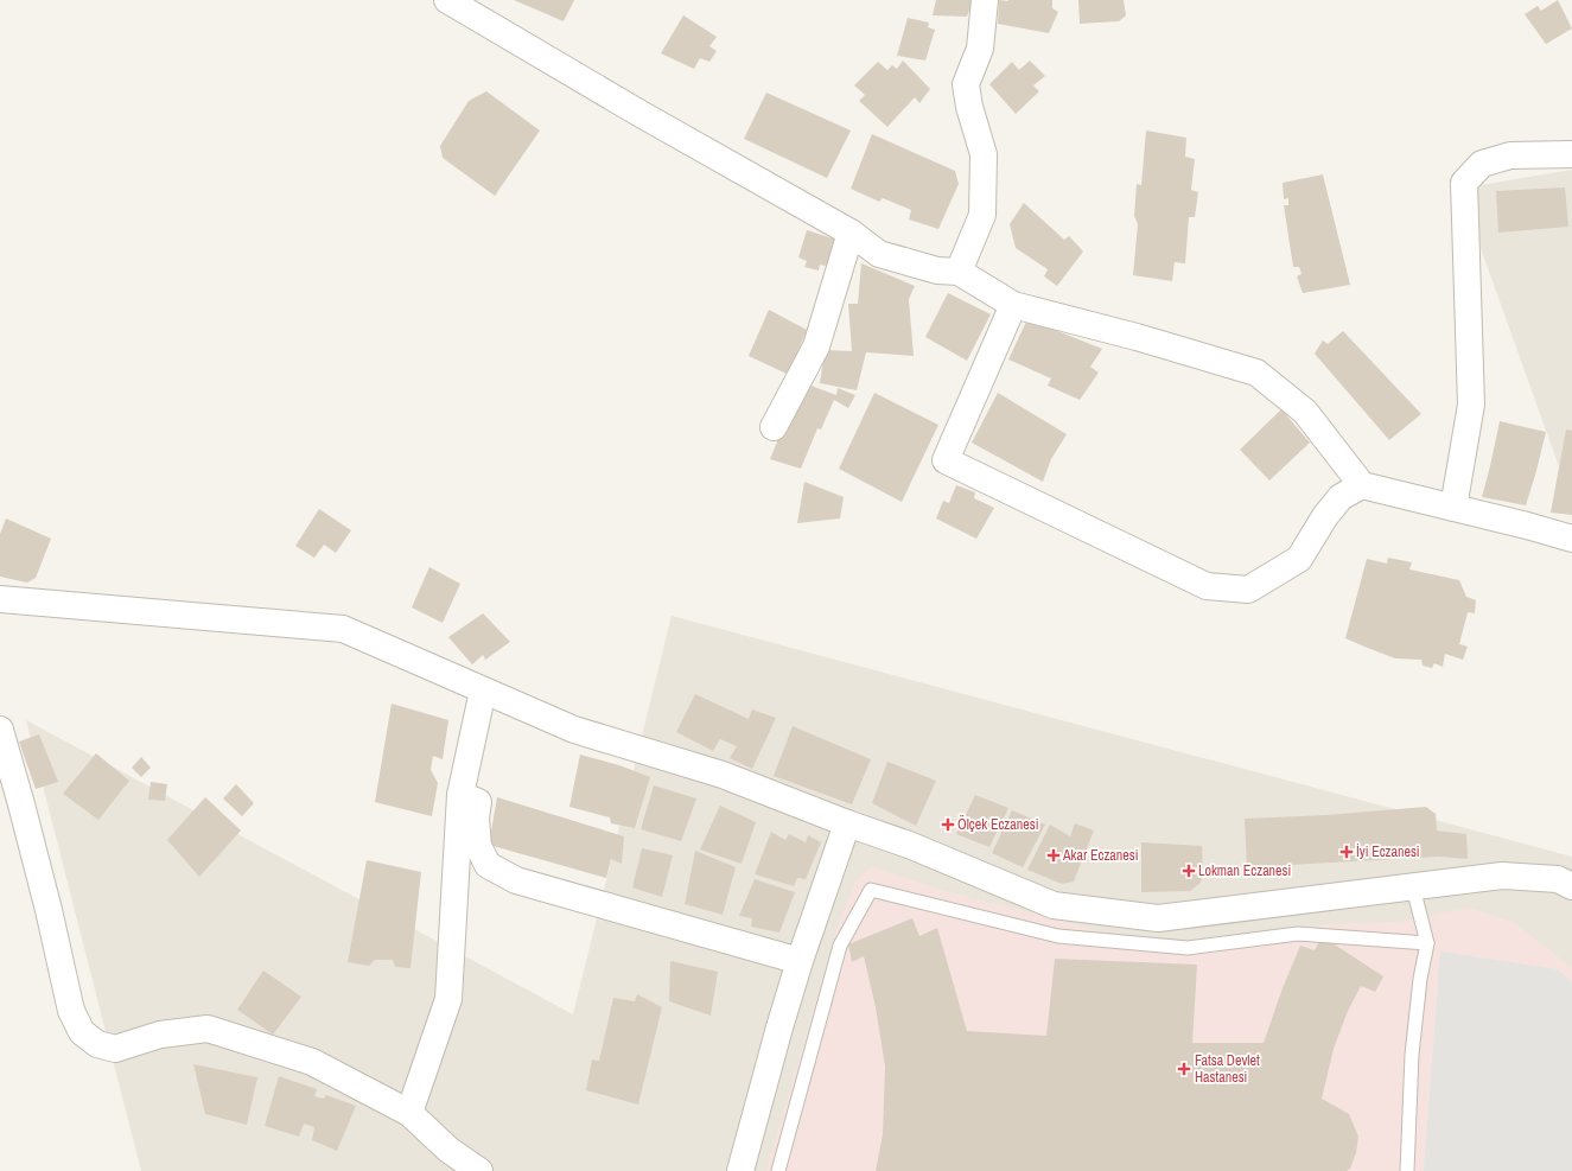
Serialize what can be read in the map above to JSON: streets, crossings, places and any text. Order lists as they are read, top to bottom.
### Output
{
  "places": {
    "health": [
      "Ölçek Eczanesi",
      "İyi Eczanesi",
      "Akar Eczanesi",
      "Lokman Eczanesi",
      "Fatsa Devlet Hastanesi"
    ]
  }
}
